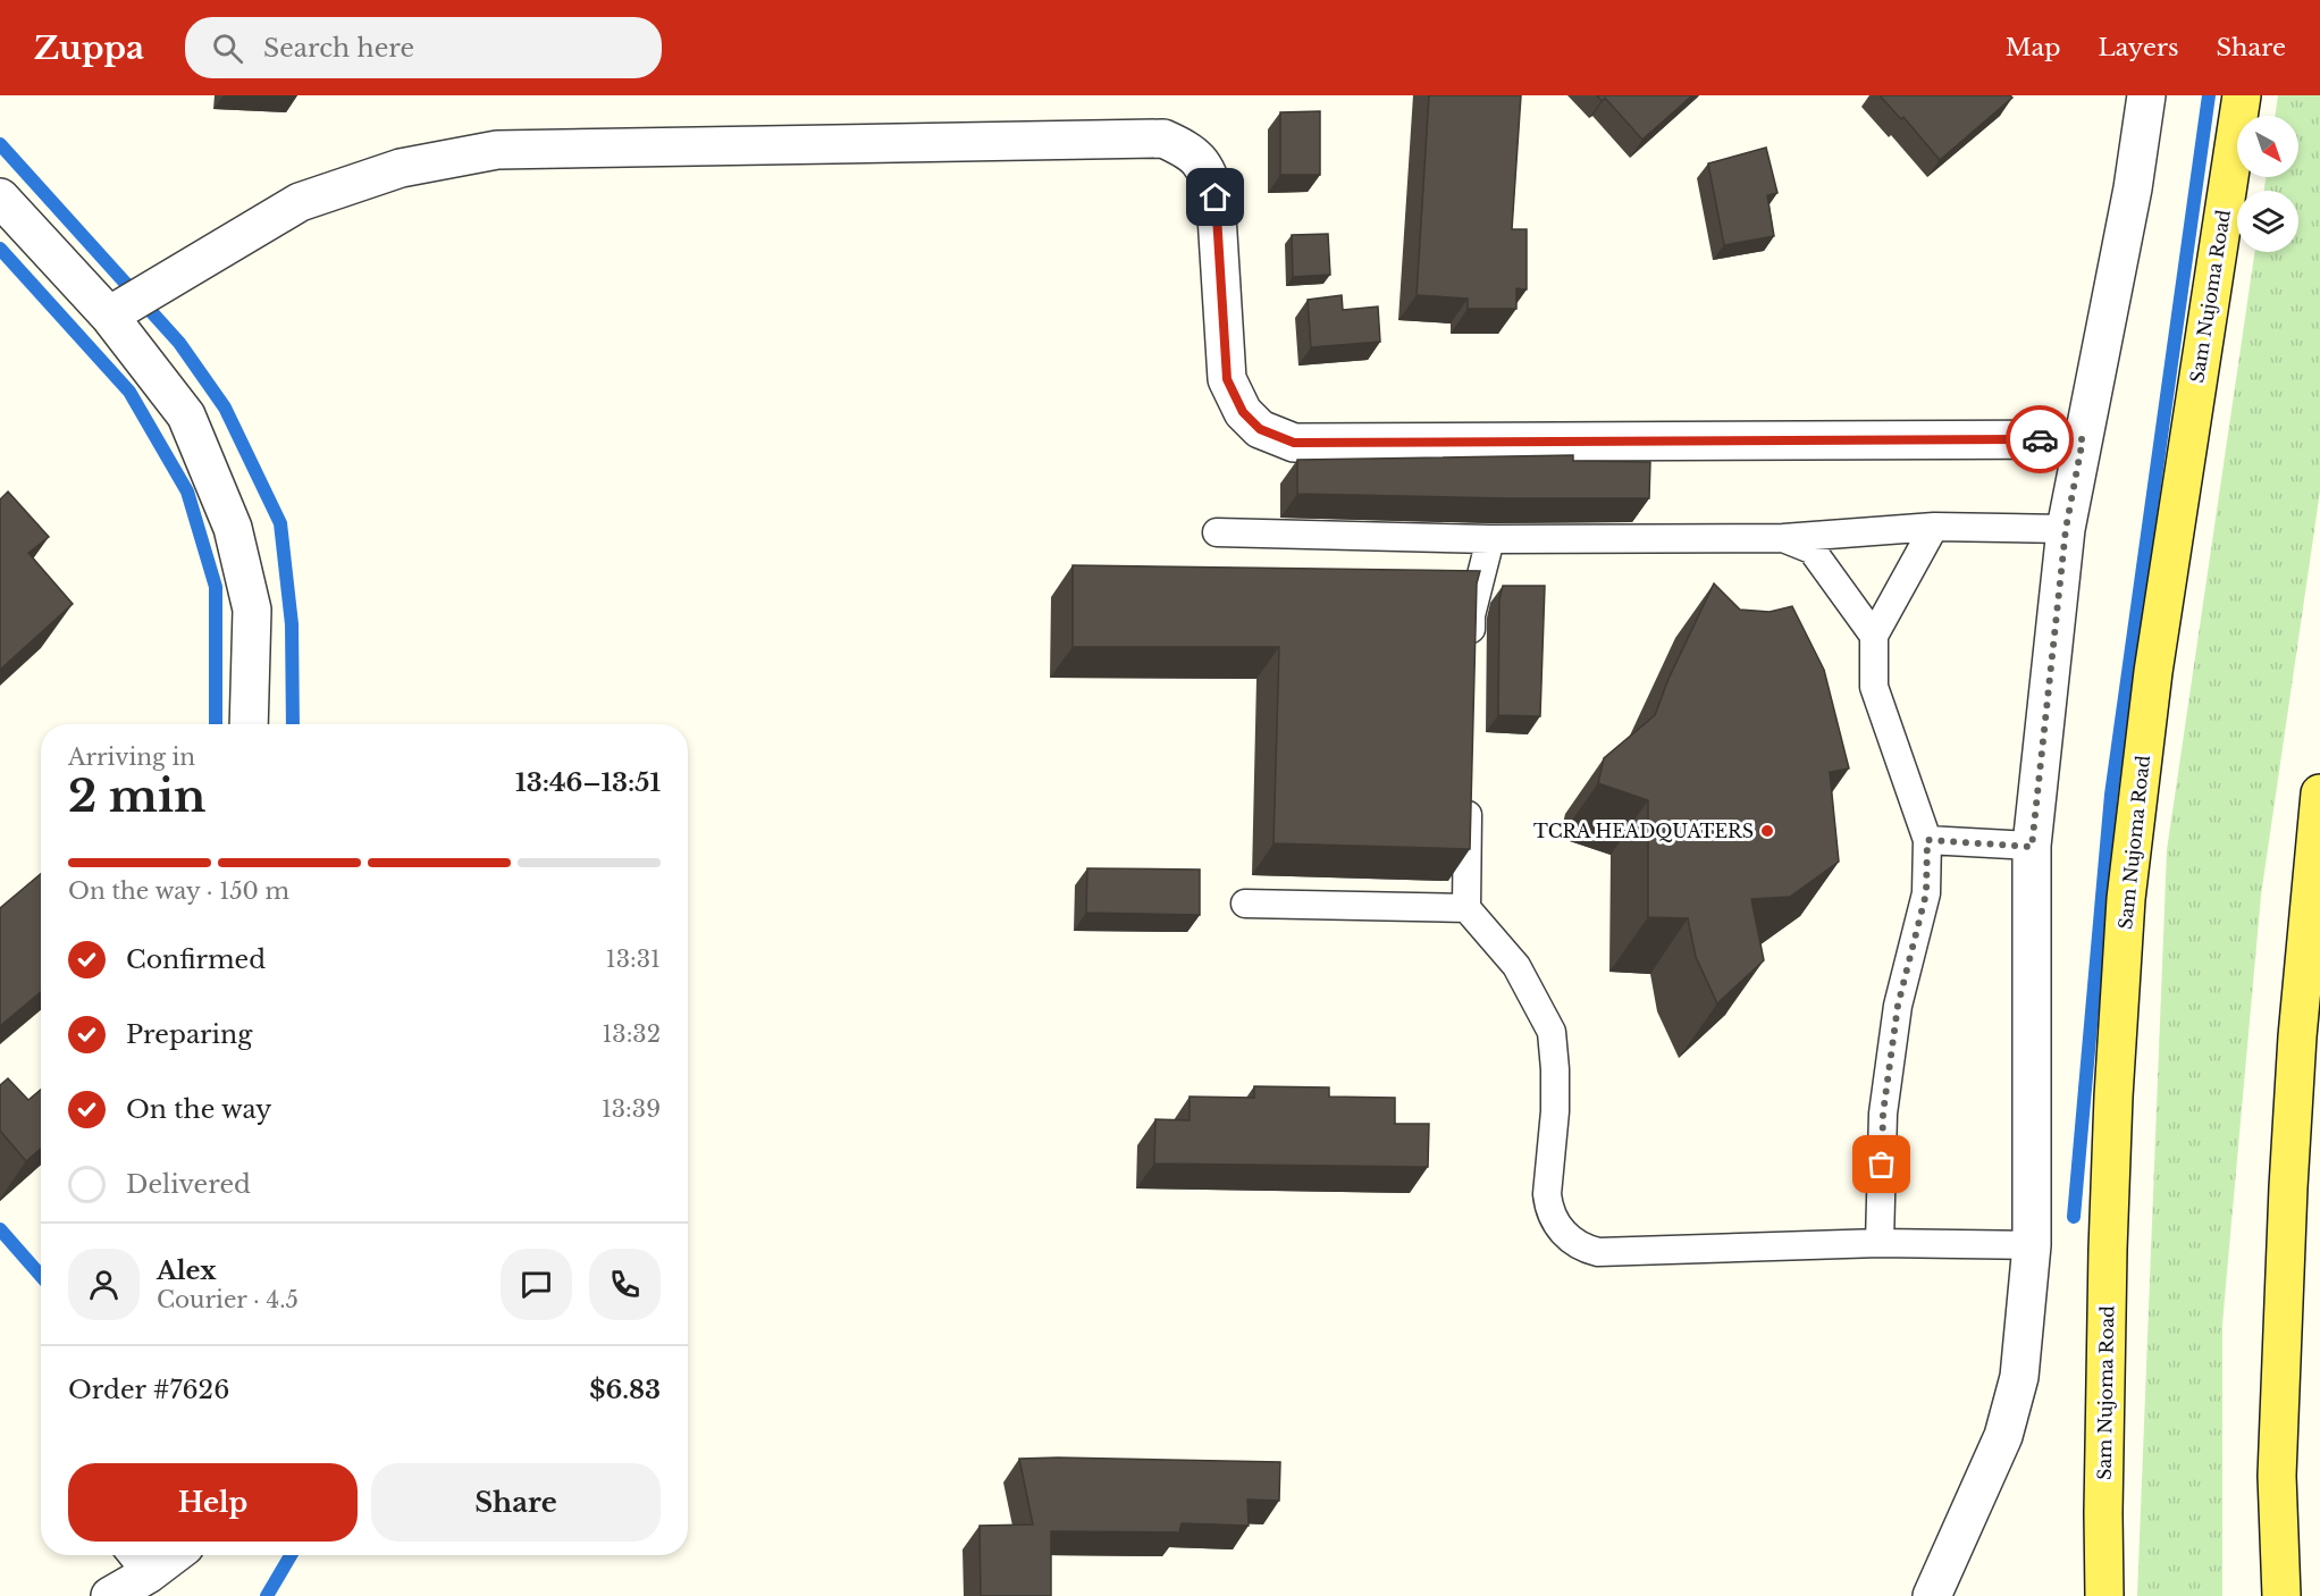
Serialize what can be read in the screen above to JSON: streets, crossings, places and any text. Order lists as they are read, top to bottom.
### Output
{
  "streets": {
    "main road": ["Sam Nujoma Road"]
  },
  "places": ["TCRA HEADQUATERS"],
  "north": "bottom right",
  "page": {
    "header": "Zuppa",
    "search": "Search here",
    "nav": ["Map", "Layers", "Share"],
    "heading": ["2 min", "Arriving in", "13:46–13:51"],
    "panel": [
      "Alex",
      "Courier · 4.5",
      "Order #7626",
      "$6.83"
    ],
    "bar": "On the way · 150 m",
    "list": [
      ["Confirmed", "13:31"],
      ["Preparing", "13:32"],
      ["On the way", "13:39"],
      "Delivered"
    ],
    "buttons": ["Help", "Share"]
  }
}
